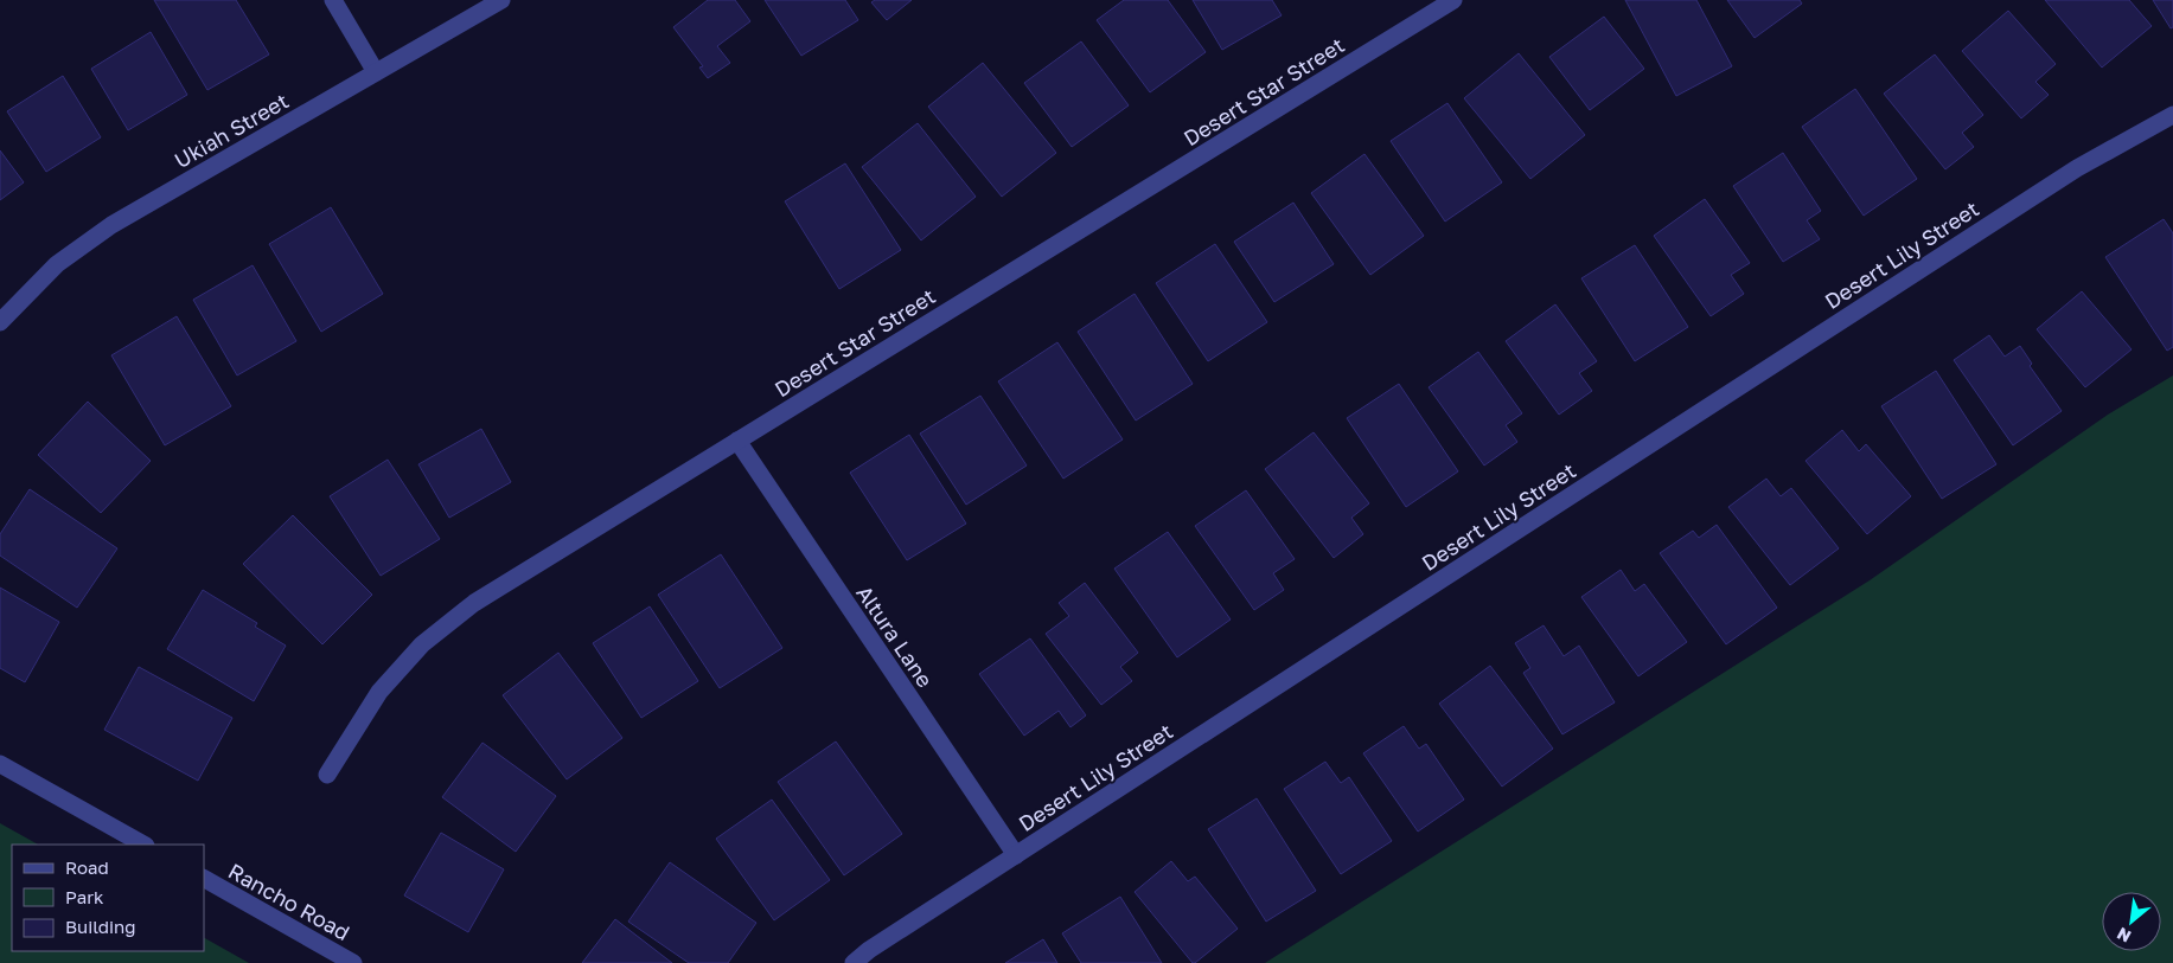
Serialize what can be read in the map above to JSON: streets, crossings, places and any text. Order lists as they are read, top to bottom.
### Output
{
  "streets": {
    "street": [
      "Desert Star Street",
      "Ukiah Street",
      "Desert Lily Street",
      "Altura Lane",
      "Rancho Road"
    ]
  },
  "crossings": [
    ["Desert Star Street", "Altura Lane"],
    ["Desert Lily Street", "Altura Lane"]
  ],
  "legend": ["Road", "Park", "Building"],
  "north": "bottom left"
}
